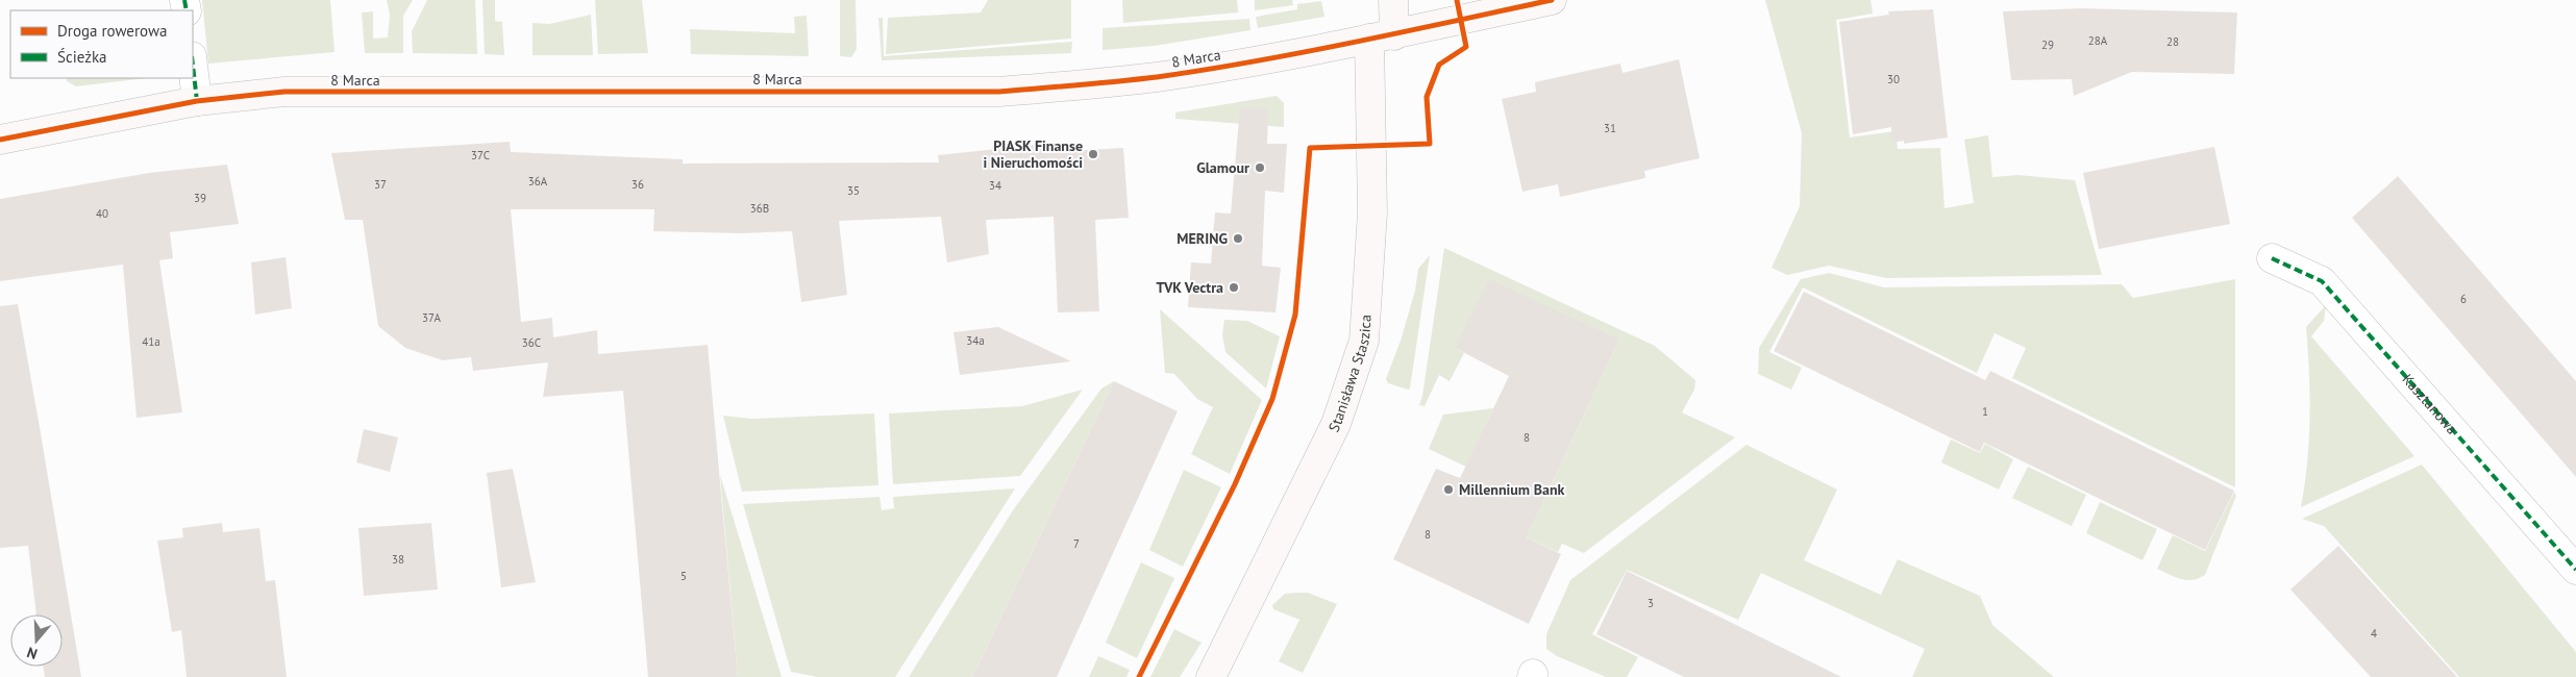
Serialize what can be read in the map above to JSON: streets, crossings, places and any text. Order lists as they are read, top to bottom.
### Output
{
  "streets": {
    "street": ["8 Marca", "Stanisława Staszica", "Kasztanowa"]
  },
  "crossings": [
    ["8 Marca", "Stanisława Staszica"]
  ],
  "places": [
    "PIASK Finanse i Nieruchomości",
    "Glamour",
    "MERING",
    "TVK Vectra",
    "Millennium Bank"
  ],
  "house_numbers": [
    "28A",
    "28",
    "29",
    "30",
    "31",
    "37C",
    "36A",
    "37",
    "36",
    "34",
    "35",
    "39",
    "36B",
    "40",
    "6",
    "37A",
    "34a",
    "41a",
    "36C",
    "1",
    "8",
    "8",
    "7",
    "38",
    "5",
    "3",
    "4"
  ],
  "legend": ["Droga rowerowa", "Ścieżka"],
  "north": "bottom"
}
